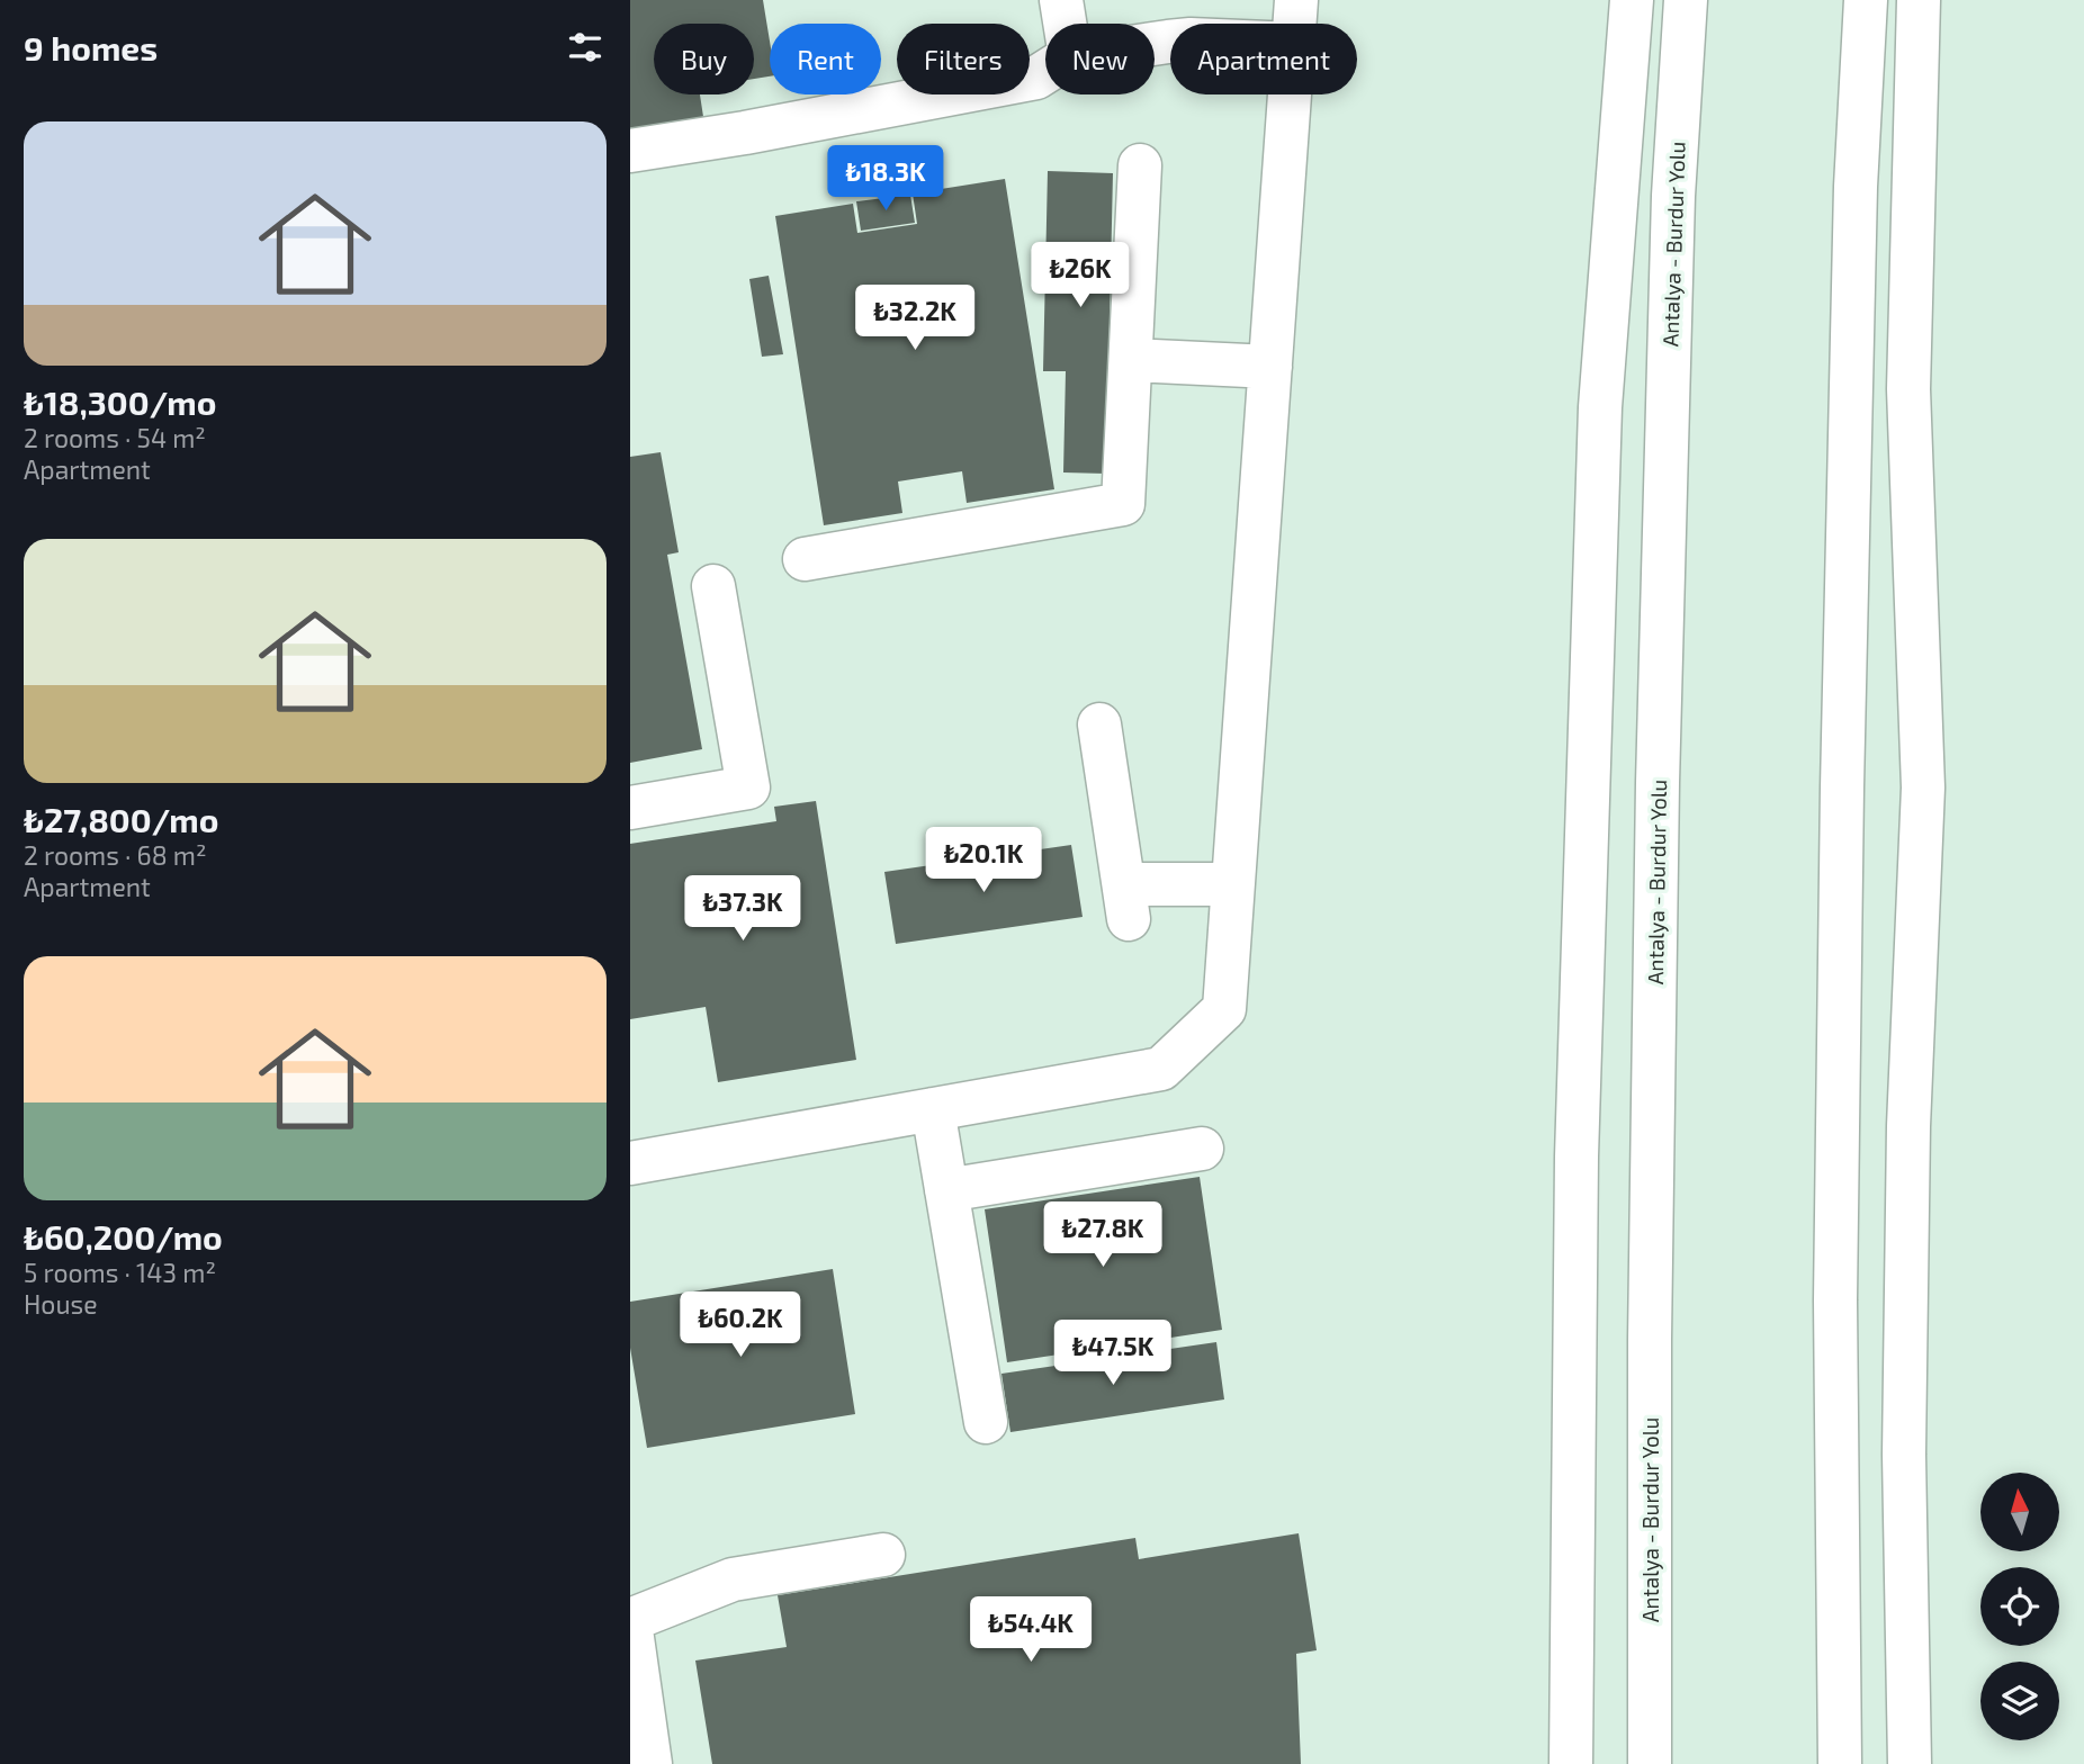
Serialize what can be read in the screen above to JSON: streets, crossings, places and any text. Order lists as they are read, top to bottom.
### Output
{
  "streets": {
    "main road": ["Antalya - Burdur Yolu"]
  },
  "north": "top",
  "page": {
    "heading": "9 homes",
    "chip": [
      "Buy",
      "Rent",
      "Filters",
      "New",
      "Apartment"
    ],
    "list": [
      {
        "name": "₺18,300/mo",
        "note": "2 rooms · 54 m² · Apartment"
      },
      {
        "name": "₺27,800/mo",
        "note": "2 rooms · 68 m² · Apartment"
      },
      {
        "name": "₺60,200/mo",
        "note": "5 rooms · 143 m² · House"
      }
    ],
    "price": [
      "₺18.3K",
      "₺26K",
      "₺32.2K",
      "₺20.1K",
      "₺37.3K",
      "₺27.8K",
      "₺60.2K",
      "₺47.5K",
      "₺54.4K"
    ]
  }
}
